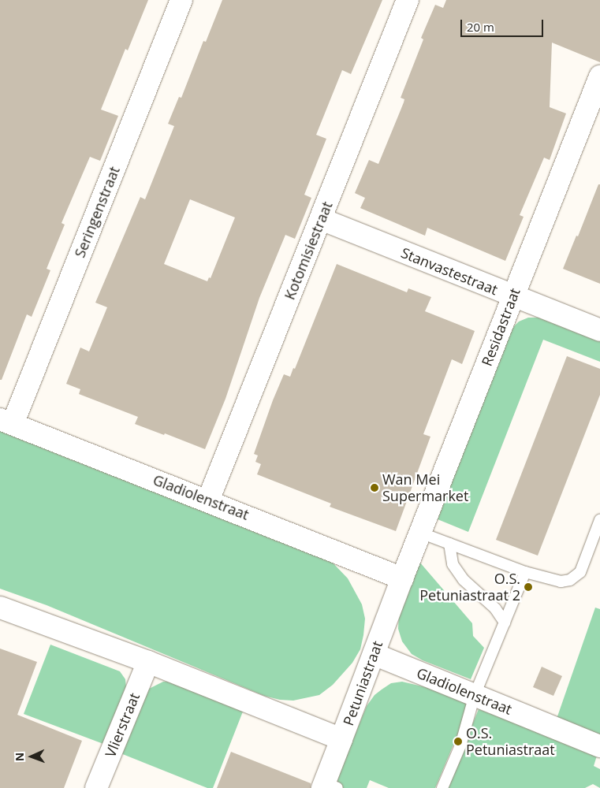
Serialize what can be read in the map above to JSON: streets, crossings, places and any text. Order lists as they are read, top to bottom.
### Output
{
  "streets": {
    "street": [
      "Seringenstraat",
      "Kotomisiestraat",
      "Stanvastestraat",
      "Residastraat",
      "Gladiolenstraat",
      "Petuniastraat",
      "Vlierstraat"
    ]
  },
  "crossings": [
    ["Seringenstraat", "Gladiolenstraat"],
    ["Kotomisiestraat", "Stanvastestraat"],
    ["Kotomisiestraat", "Gladiolenstraat"],
    ["Stanvastestraat", "Residastraat"],
    ["Residastraat", "Gladiolenstraat"],
    ["Residastraat", "Petuniastraat"],
    ["Gladiolenstraat", "Petuniastraat"]
  ],
  "places": ["Wan Mei Supermarket", "O.S. Petuniastraat 2", "O.S. Petuniastraat"],
  "scale_bar": "20 m",
  "north": "left"
}
